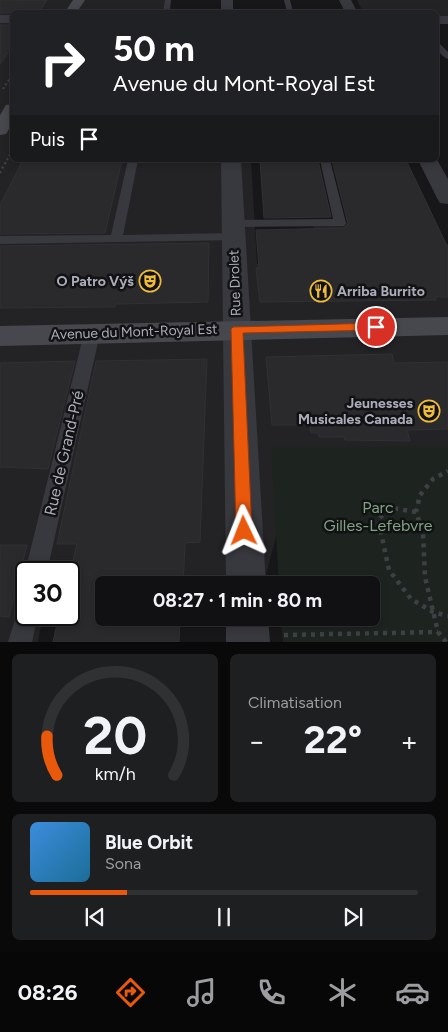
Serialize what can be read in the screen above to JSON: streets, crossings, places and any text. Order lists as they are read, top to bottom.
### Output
{
  "streets": {
    "main road": ["Avenue du Mont-Royal Est"],
    "street": ["Rue Drolet"],
    "lane": ["Rue de Grand-Pré"]
  },
  "crossings": [
    ["Rue Drolet", "Avenue du Mont-Royal Est"],
    ["Avenue du Mont-Royal Est", "Rue de Grand-Pré"]
  ],
  "parks": ["Parc Gilles-Lefebvre"],
  "places": {
    "theatre": ["O Patro Výš", "Jeunesses Musicales Canada"],
    "restaurant": ["Arriba Burrito"]
  },
  "page": {
    "turn": ["50 m", "Avenue du Mont-Royal Est"],
    "then": "Puis",
    "limit": "30",
    "trip": "08:27 · 1 min · 80 m",
    "tile": "Climatisation",
    "heat": ["−", "22°", "+"],
    "song": ["Blue Orbit", "Sona"],
    "tabs": "08:26",
    "gauge": ["20", "km/h"]
  }
}
